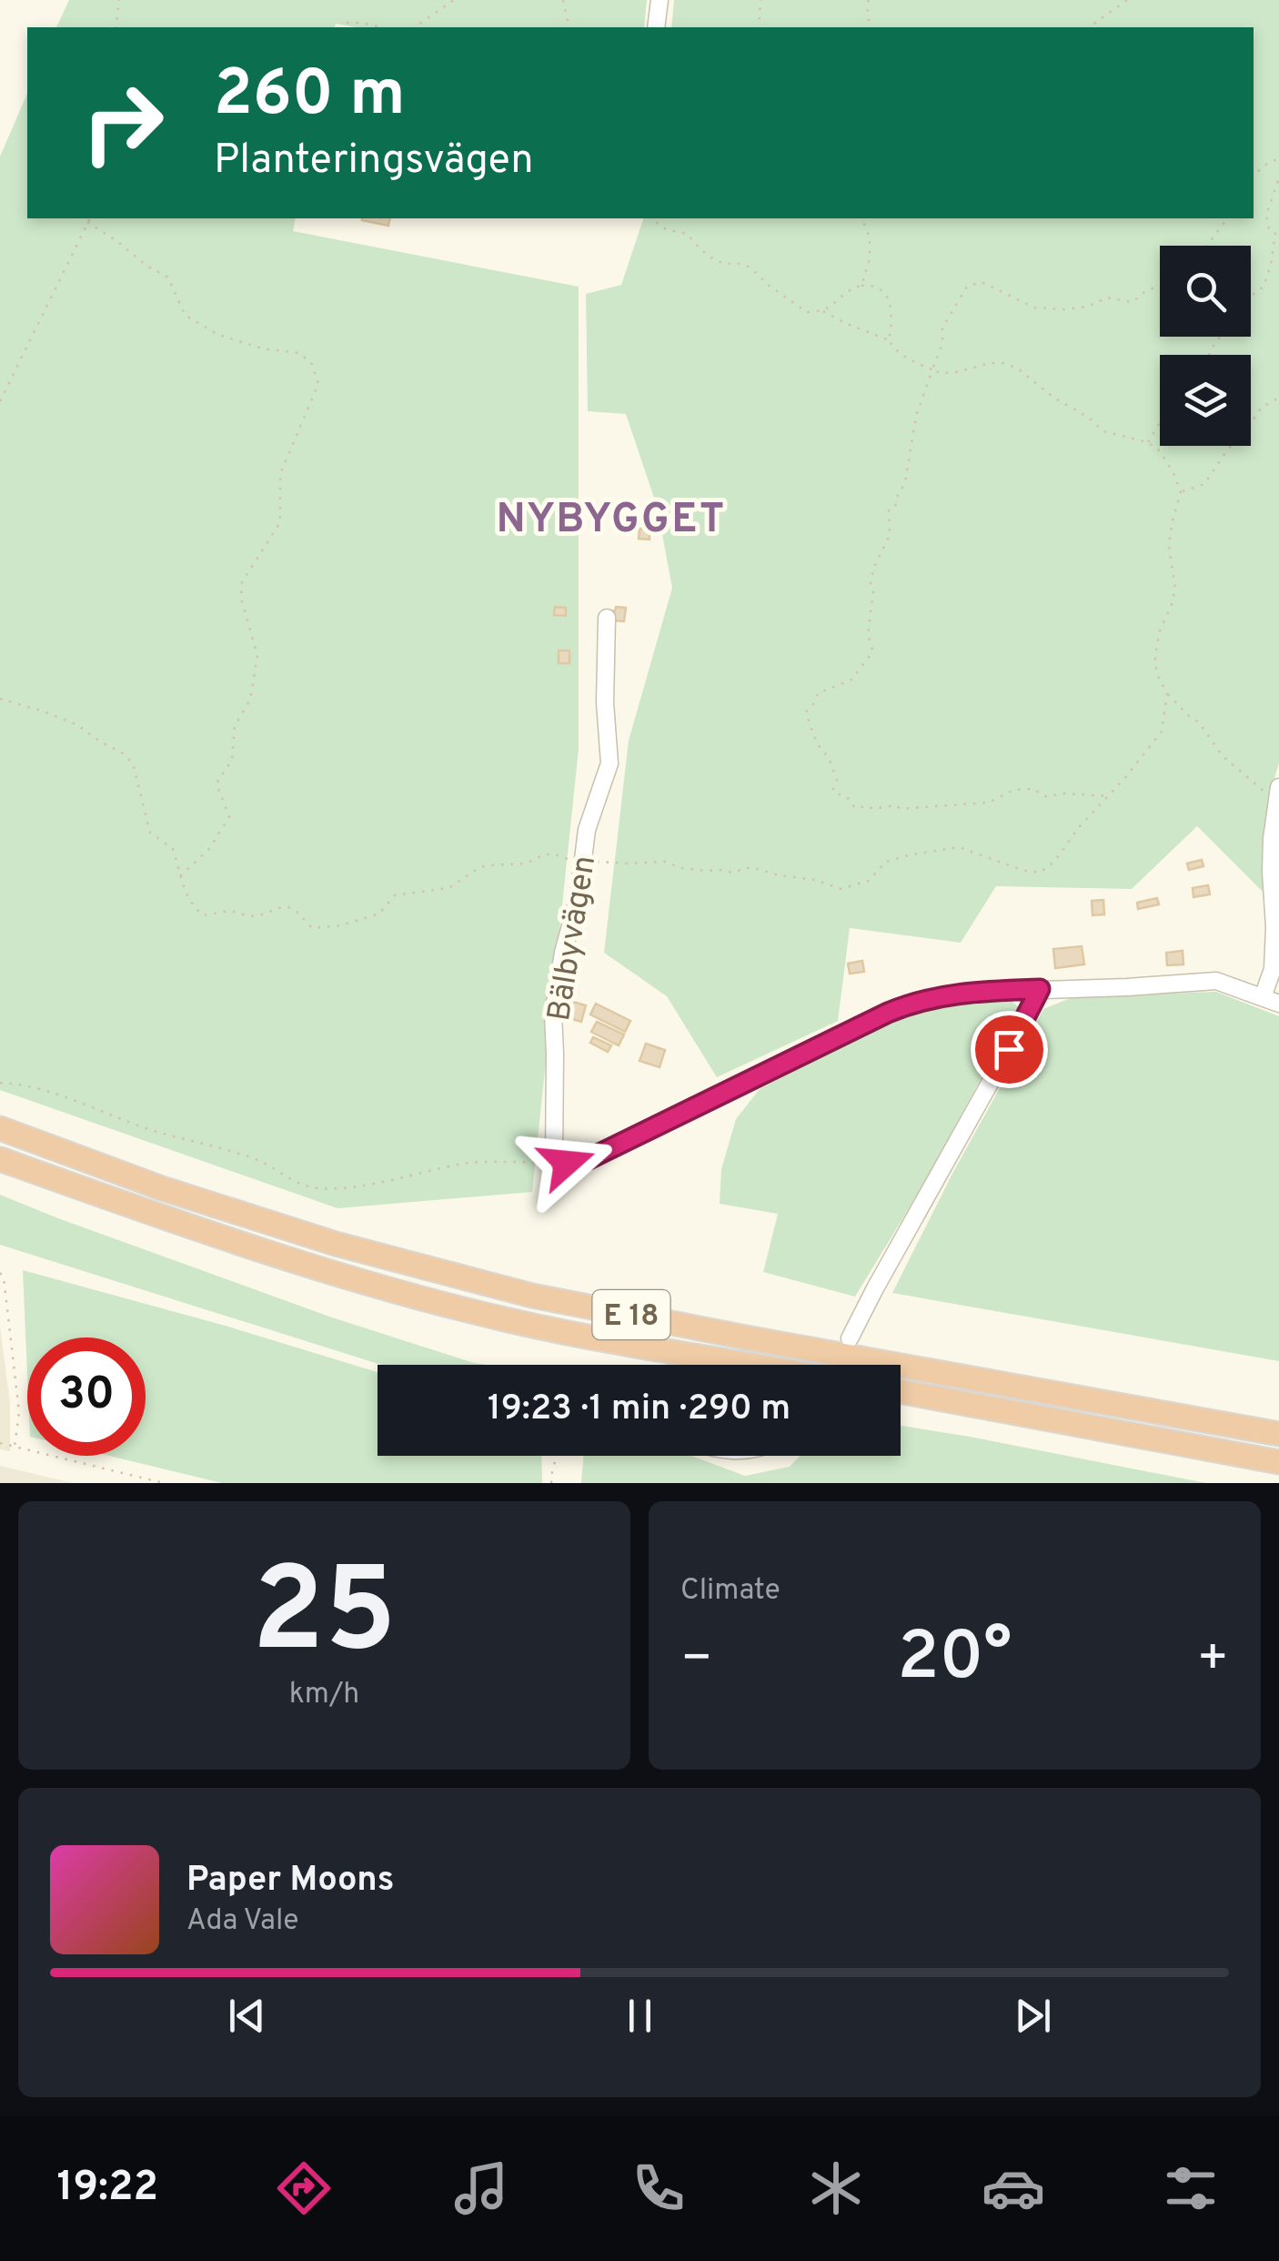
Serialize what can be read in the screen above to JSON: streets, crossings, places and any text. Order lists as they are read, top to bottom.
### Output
{
  "streets": {
    "highway": ["E 18"],
    "street": ["Bälbyvägen"]
  },
  "districts": ["NYBYGGET"],
  "page": {
    "turn": ["260 m", "Planteringsvägen"],
    "limit": "30",
    "trip": "19:23 · 1 min · 290 m",
    "tile": [
      ["25", "km/h"],
      "Climate"
    ],
    "heat": ["−", "20°", "+"],
    "song": ["Paper Moons", "Ada Vale"],
    "tabs": "19:22"
  }
}
